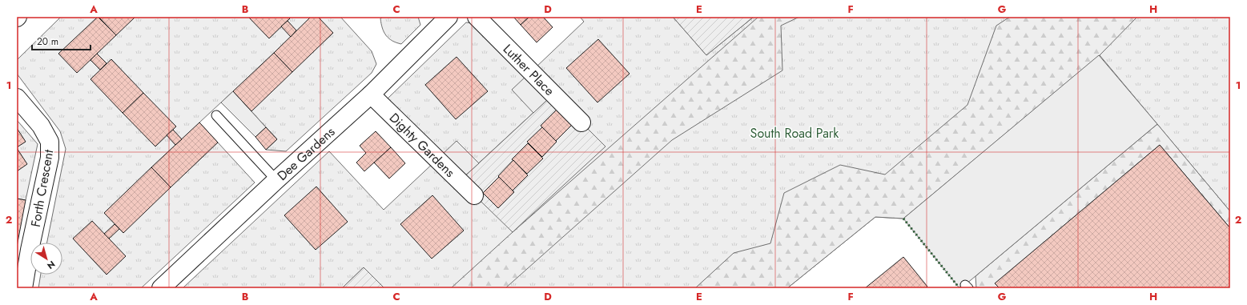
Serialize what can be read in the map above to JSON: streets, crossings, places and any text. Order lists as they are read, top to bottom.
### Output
{
  "streets": {
    "street": [
      "Luther Place",
      "Dighty Gardens",
      "Dee Gardens",
      "Forth Crescent"
    ]
  },
  "crossings": [
    ["Dighty Gardens", "Dee Gardens"]
  ],
  "parks": ["South Road Park"],
  "scale_bar": "20 m",
  "north": "bottom right",
  "grid": {
    "columns": [
      "A",
      "B",
      "C",
      "D",
      "E",
      "F",
      "G",
      "H"
    ],
    "rows": ["1", "2"]
  }
}
